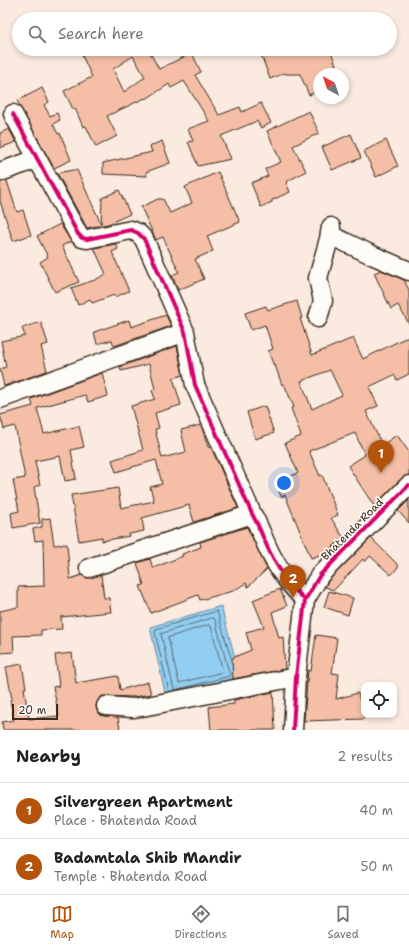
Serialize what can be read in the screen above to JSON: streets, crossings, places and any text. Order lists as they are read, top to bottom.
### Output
{
  "streets": {
    "street": ["Bhatenda Road"]
  },
  "scale_bar": "20 m",
  "north": "top left",
  "page": {
    "search": "Search here",
    "pins": ["1", "2"],
    "scale": "20 m",
    "heading": ["Nearby", "2 results"],
    "list": [
      {
        "mark": "1",
        "name": "Silvergreen Apartment",
        "note": "Place · Bhatenda Road",
        "value": "40 m"
      },
      {
        "mark": "2",
        "name": "Badamtala Shib Mandir",
        "note": "Temple · Bhatenda Road",
        "value": "50 m"
      }
    ],
    "nav": ["Map", "Directions", "Saved"]
  }
}
